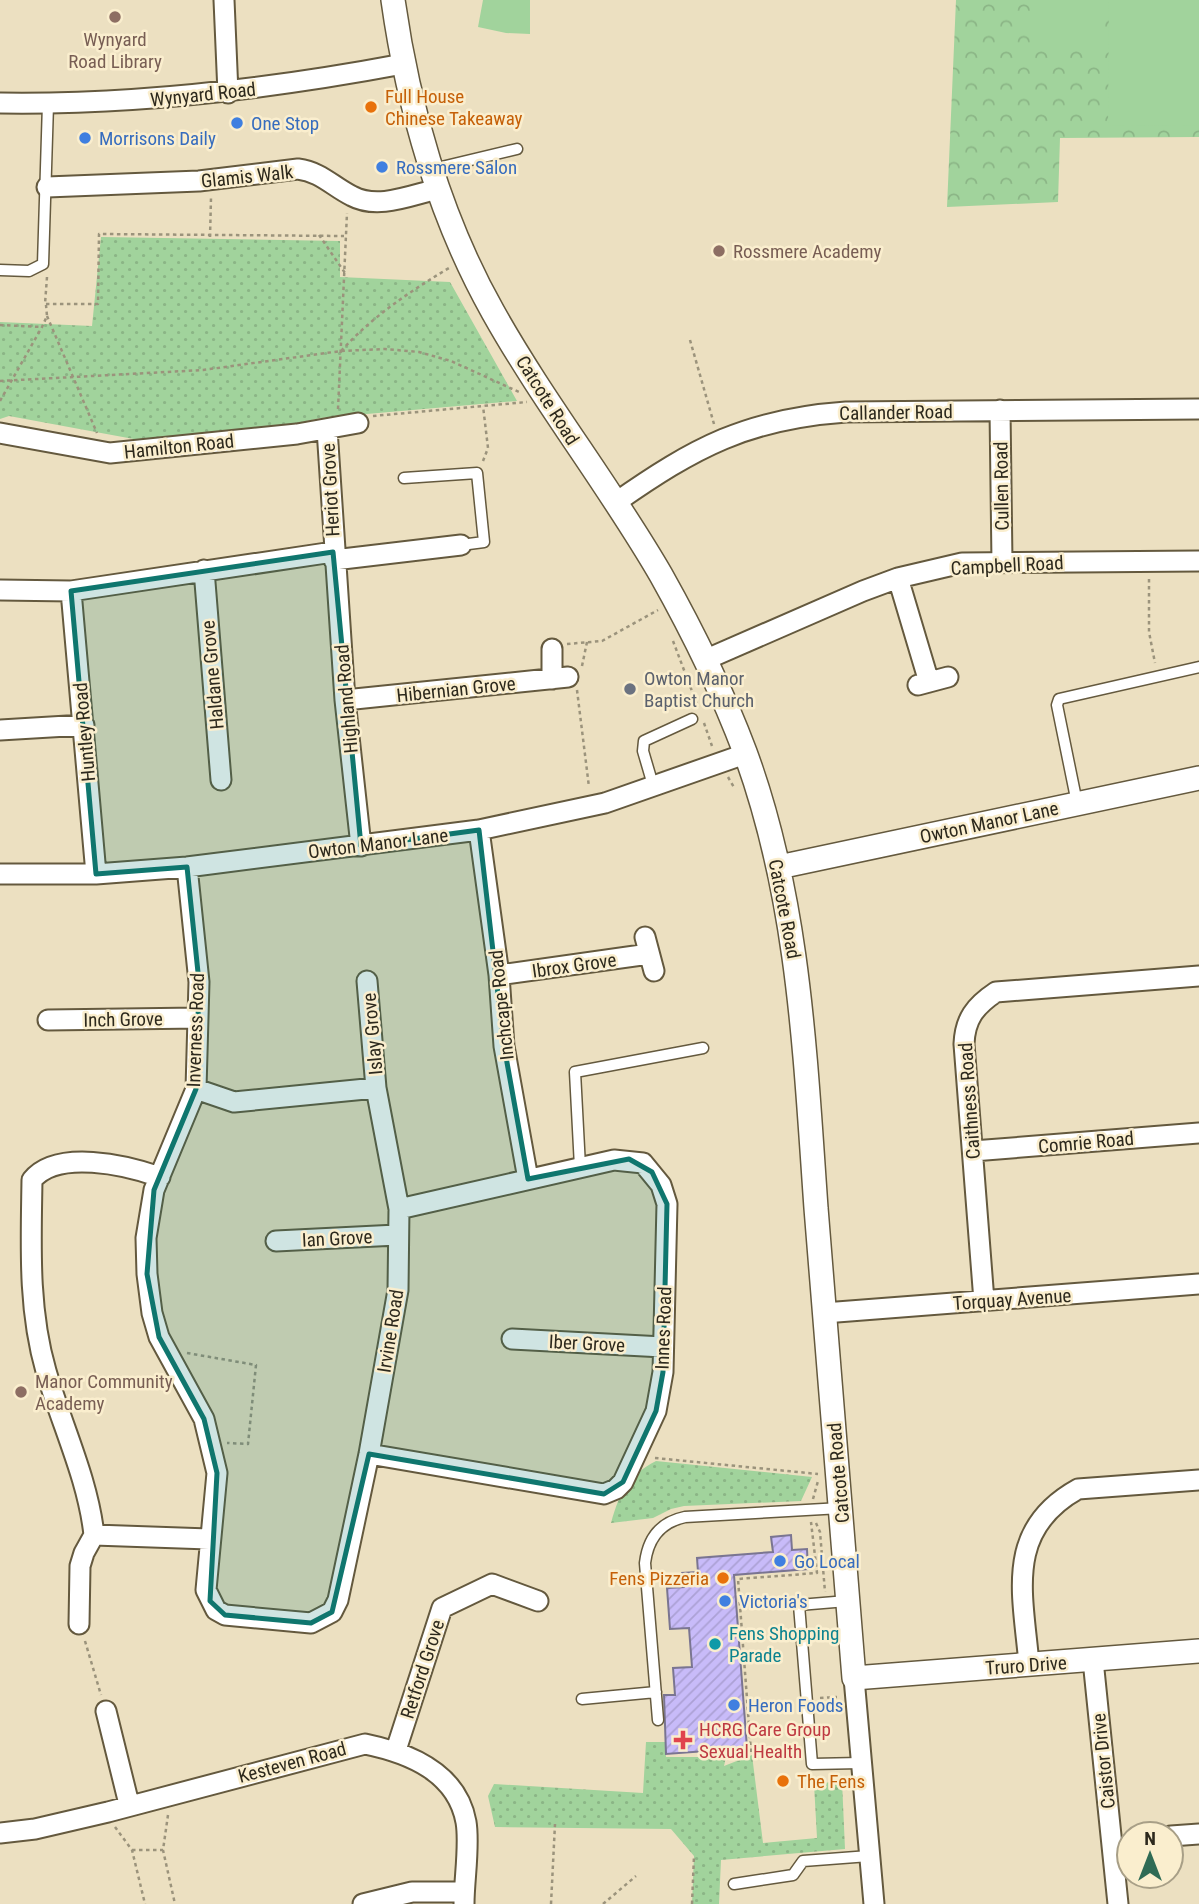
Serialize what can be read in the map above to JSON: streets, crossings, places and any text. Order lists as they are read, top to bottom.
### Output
{
  "streets": {
    "street": [
      "Wynyard Road",
      "Glamis Walk",
      "Catcote Road",
      "Callander Road",
      "Hamilton Road",
      "Cullen Road",
      "Heriot Grove",
      "Campbell Road",
      "Haldane Grove",
      "Hibernian Grove",
      "Highland Road",
      "Huntley Road",
      "Owton Manor Lane",
      "Ibrox Grove",
      "Inchcape Road",
      "Inch Grove",
      "Inverness Road",
      "Islay Grove",
      "Caithness Road",
      "Comrie Road",
      "Ian Grove",
      "Torquay Avenue",
      "Innes Road",
      "Irvine Road",
      "Iber Grove",
      "Truro Drive",
      "Retford Grove",
      "Caistor Drive",
      "Kesteven Road"
    ]
  },
  "crossings": [
    ["Wynyard Road", "Catcote Road"],
    ["Glamis Walk", "Catcote Road"],
    ["Catcote Road", "Callander Road"],
    ["Catcote Road", "Campbell Road"],
    ["Catcote Road", "Owton Manor Lane"],
    ["Catcote Road", "Torquay Avenue"],
    ["Catcote Road", "Truro Drive"],
    ["Callander Road", "Cullen Road"],
    ["Hamilton Road", "Heriot Grove"],
    ["Cullen Road", "Campbell Road"],
    ["Heriot Grove", "Highland Road"],
    ["Hibernian Grove", "Highland Road"],
    ["Highland Road", "Owton Manor Lane"],
    ["Huntley Road", "Owton Manor Lane"],
    ["Owton Manor Lane", "Inchcape Road"],
    ["Owton Manor Lane", "Inverness Road"],
    ["Ibrox Grove", "Inchcape Road"],
    ["Inchcape Road", "Innes Road"],
    ["Inch Grove", "Inverness Road"],
    ["Inverness Road", "Irvine Road"],
    ["Islay Grove", "Irvine Road"],
    ["Caithness Road", "Comrie Road"],
    ["Caithness Road", "Torquay Avenue"],
    ["Ian Grove", "Irvine Road"],
    ["Innes Road", "Irvine Road"],
    ["Innes Road", "Iber Grove"],
    ["Truro Drive", "Caistor Drive"],
    ["Retford Grove", "Kesteven Road"]
  ],
  "places": {
    "other": [
      "Wynyard Road Library",
      "Full House Chinese Takeaway",
      "One Stop",
      "Morrisons Daily",
      "Rossmere Salon",
      "Rossmere Academy",
      "Owton Manor Baptist Church",
      "Manor Community Academy",
      "Go Local",
      "Fens Pizzeria",
      "Victoria's",
      "Fens Shopping Parade",
      "Heron Foods",
      "The Fens"
    ],
    "health": ["HCRG Care Group Sexual Health"]
  },
  "north": "top"
}
